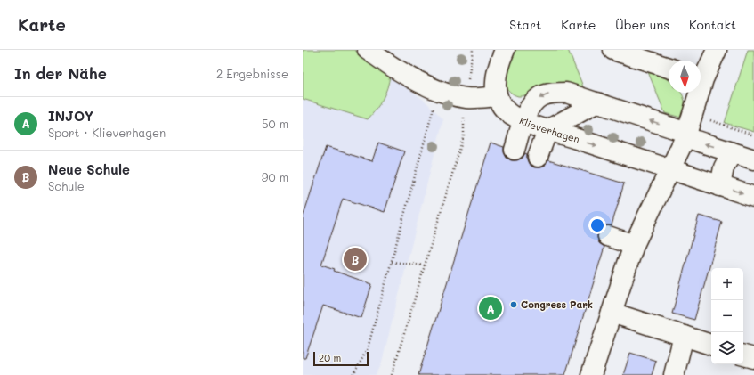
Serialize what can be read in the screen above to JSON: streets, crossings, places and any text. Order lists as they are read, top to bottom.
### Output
{
  "streets": {
    "street": ["Klieverhagen"]
  },
  "places": ["Congress Park"],
  "scale_bar": "20 m",
  "north": "bottom",
  "page": {
    "header": "Karte",
    "nav": [
      "Start",
      "Karte",
      "Über uns",
      "Kontakt"
    ],
    "heading": ["In der Nähe", "2 Ergebnisse"],
    "list": [
      {
        "mark": "A",
        "name": "INJOY",
        "note": "Sport · Klieverhagen",
        "value": "50 m"
      },
      {
        "mark": "B",
        "name": "Neue Schule",
        "note": "Schule",
        "value": "90 m"
      }
    ],
    "pins": ["B", "A"],
    "map_buttons": ["+", "−"],
    "scale": "20 m"
  }
}
